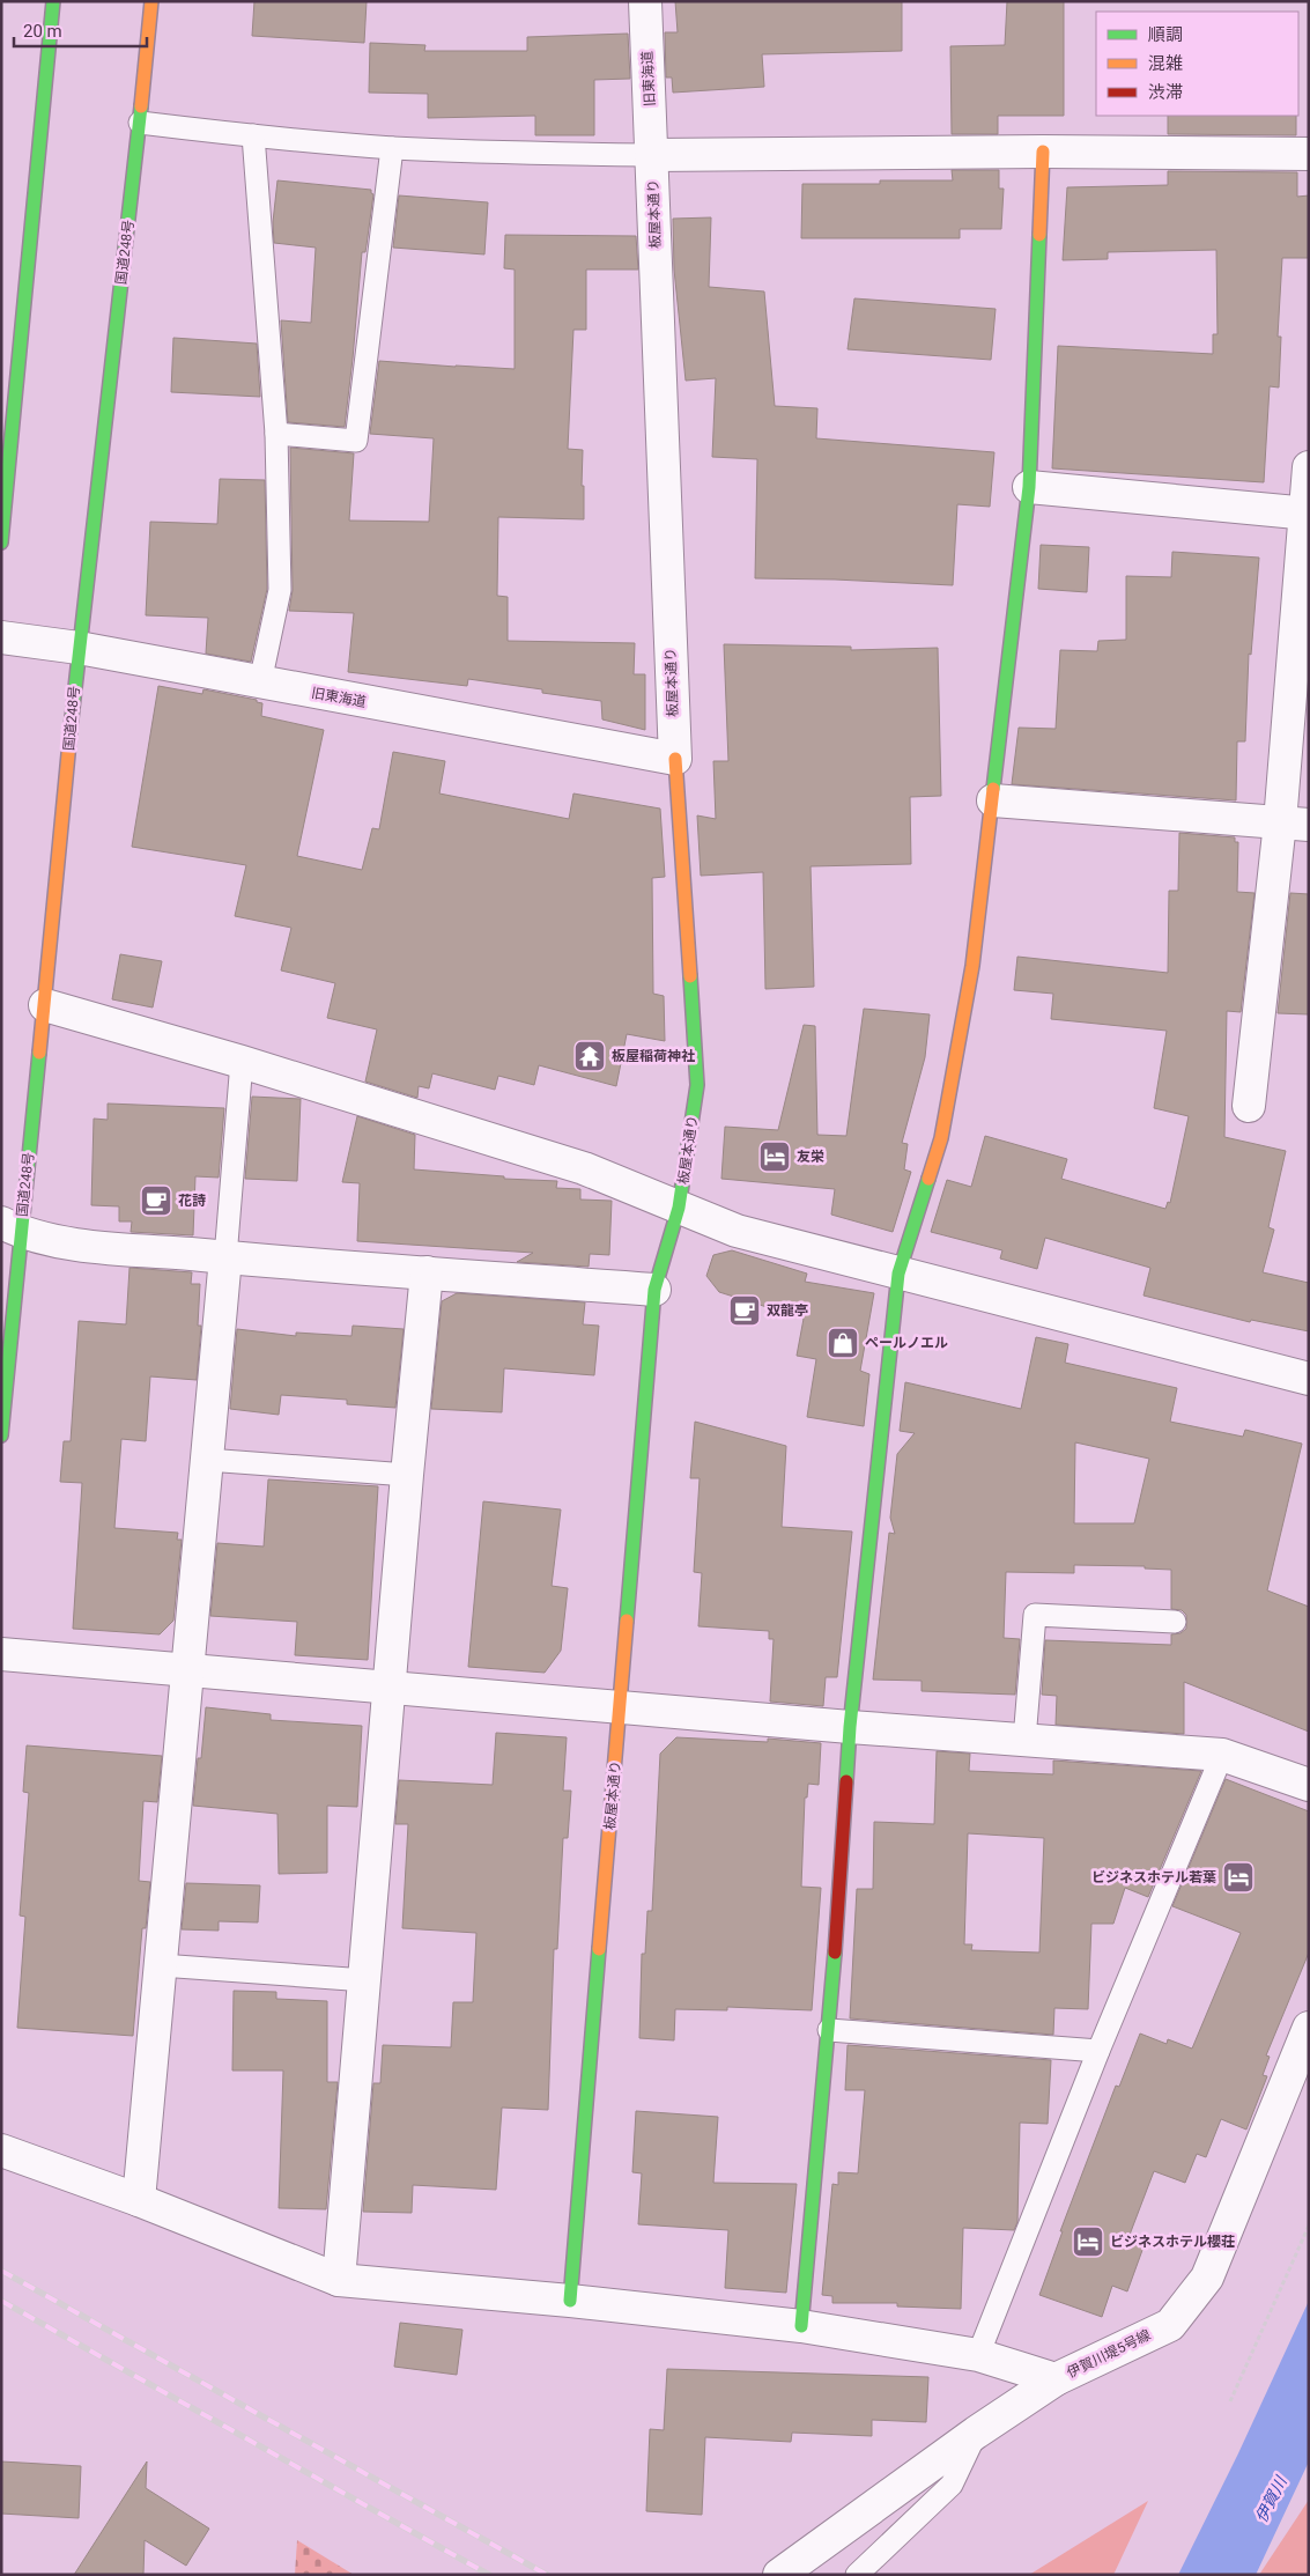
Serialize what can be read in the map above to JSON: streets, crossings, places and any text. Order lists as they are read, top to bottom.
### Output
{
  "streets": {
    "main road": ["板屋本通り", "国道248号"],
    "street": ["旧東海道", "伊賀川堤5号線"]
  },
  "crossings": [
    ["旧東海道", "板屋本通り"],
    ["旧東海道", "国道248号"]
  ],
  "water": ["伊賀川"],
  "places": {
    "temple": ["板屋稲荷神社"],
    "hotel": ["友栄", "ビジネスホテル若葉", "ビジネスホテル櫻荘"],
    "cafe": ["花詩", "双龍亭"],
    "shop": ["ペールノエル"]
  },
  "legend": ["順調", "混雑", "渋滞"],
  "scale_bar": "20 m"
}
